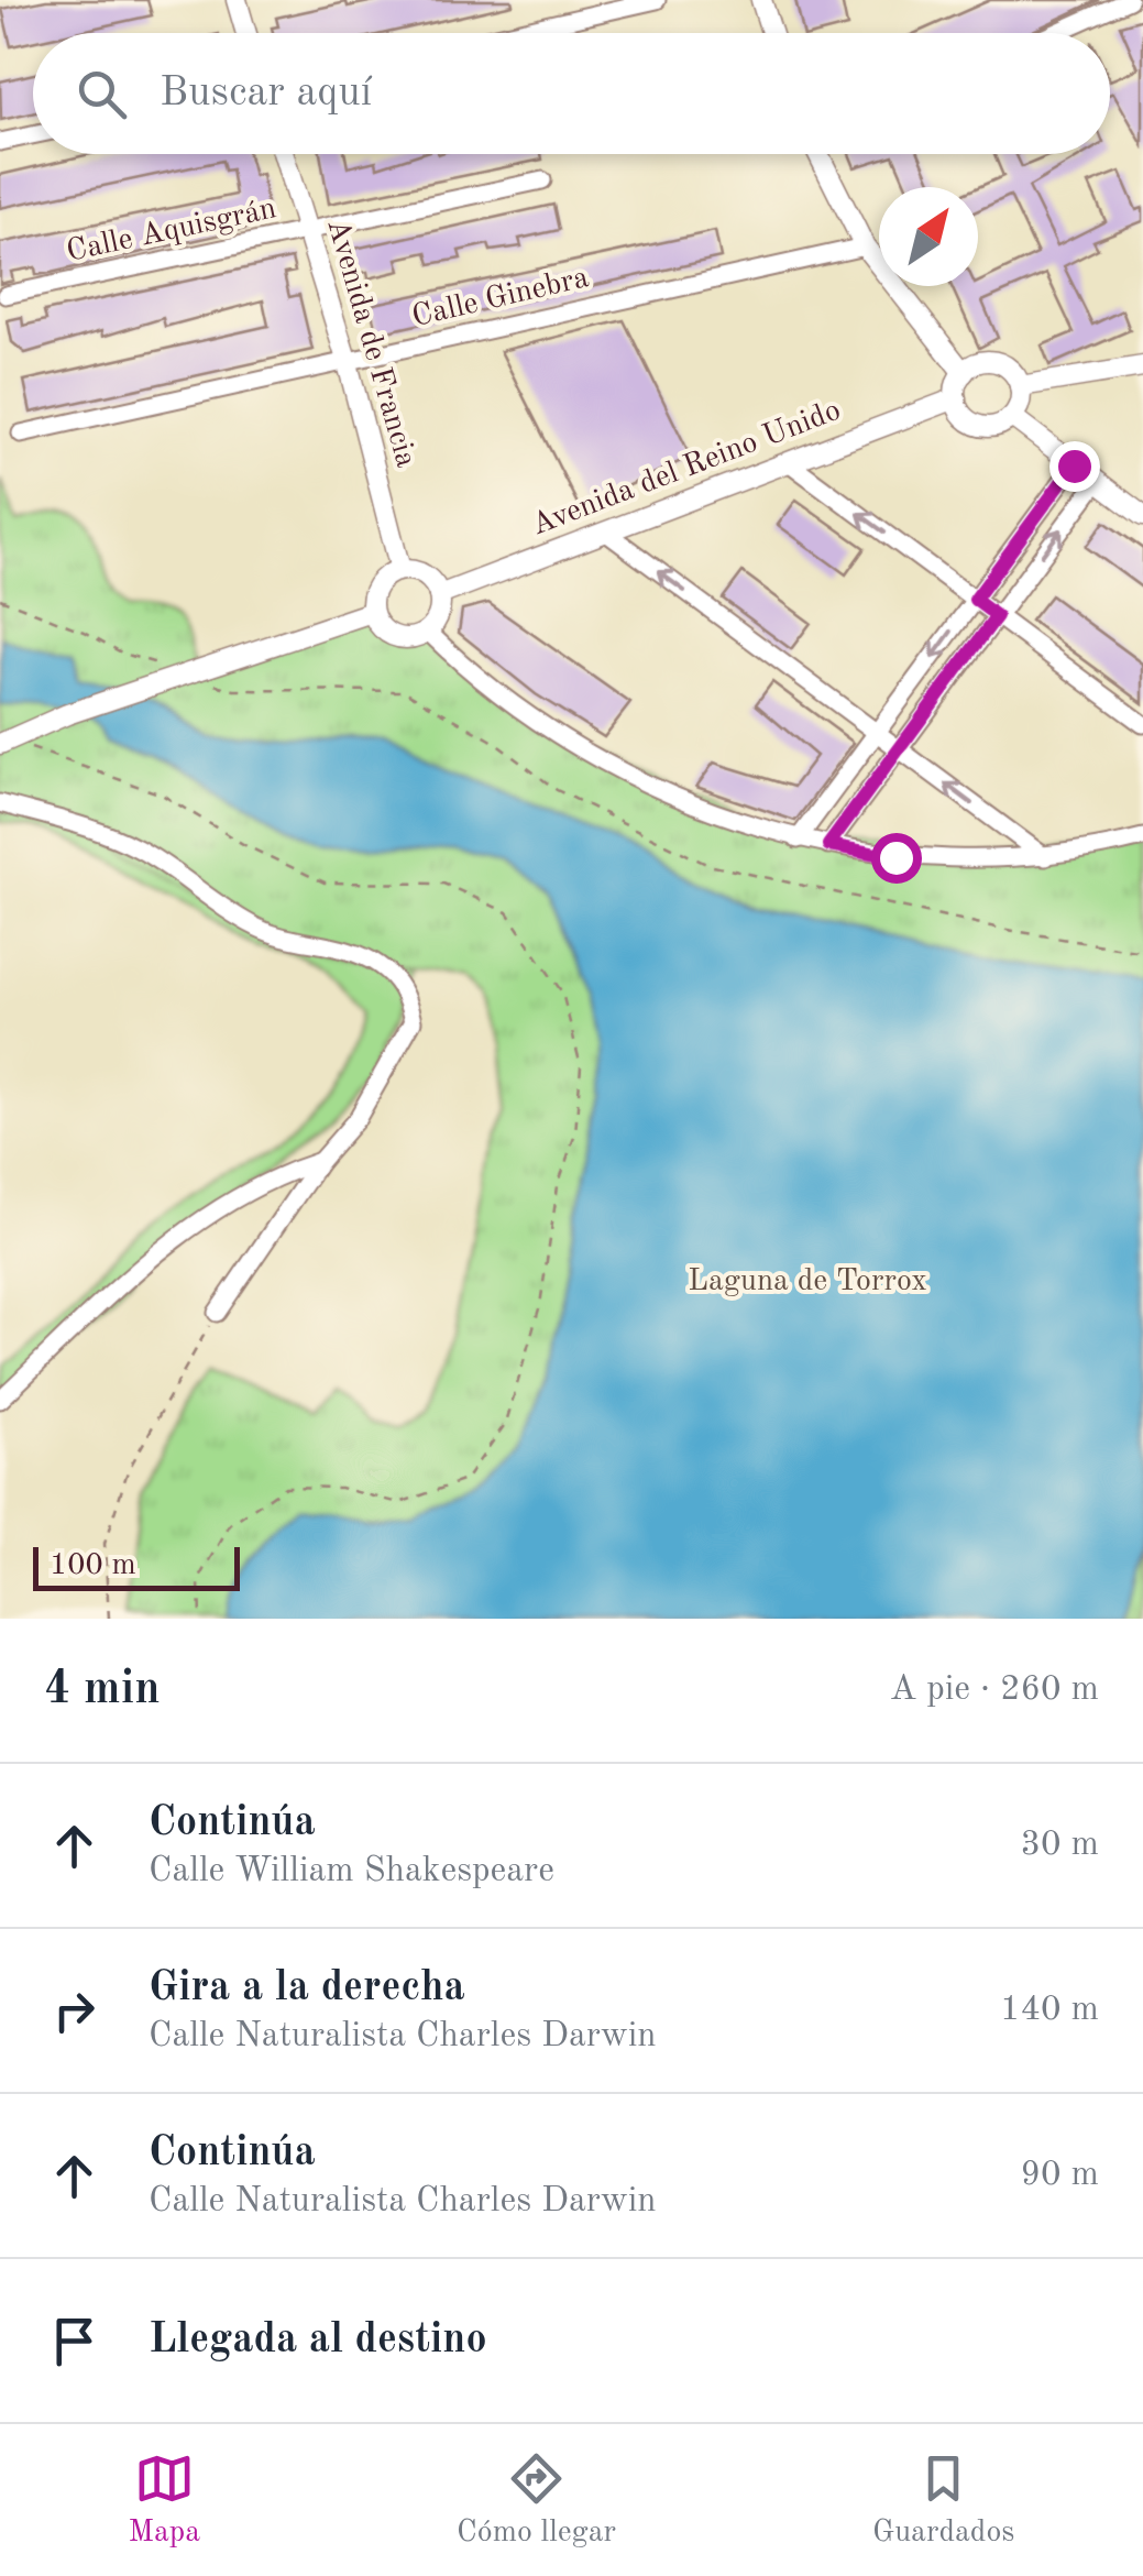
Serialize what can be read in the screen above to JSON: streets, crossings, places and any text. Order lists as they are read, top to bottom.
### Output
{
  "streets": {
    "street": [
      "Calle Aquisgrán",
      "Calle Ginebra",
      "Avenida de Francia",
      "Avenida del Reino Unido"
    ]
  },
  "crossings": [
    ["Calle Aquisgrán", "Avenida de Francia"],
    ["Calle Ginebra", "Avenida de Francia"],
    ["Avenida de Francia", "Avenida del Reino Unido"]
  ],
  "parks": ["Laguna de Torrox"],
  "scale_bar": "100 m",
  "north": "top right",
  "page": {
    "search": "Buscar aquí",
    "scale": "100 m",
    "heading": ["4 min", "A pie · 260 m"],
    "list": [
      ["Continúa", "Calle William Shakespeare", "30 m"],
      ["Gira a la derecha", "Calle Naturalista Charles Darwin", "140 m"],
      ["Continúa", "Calle Naturalista Charles Darwin", "90 m"],
      "Llegada al destino"
    ],
    "nav": ["Mapa", "Cómo llegar", "Guardados"]
  }
}
